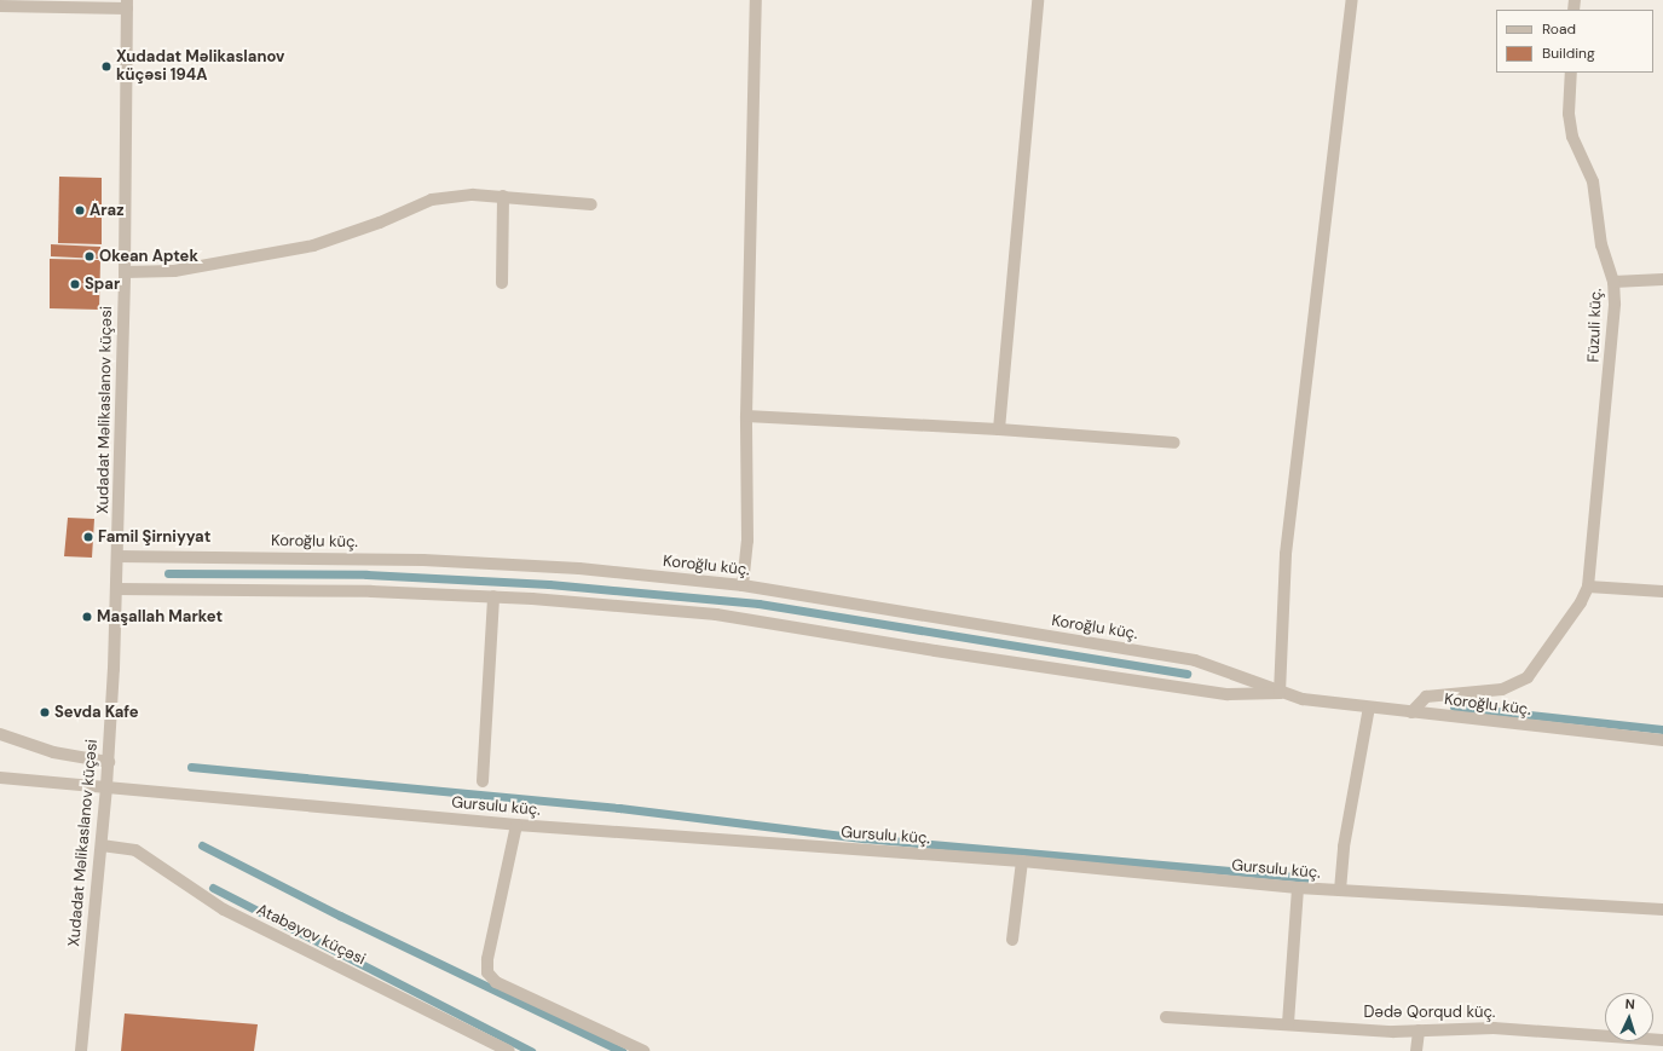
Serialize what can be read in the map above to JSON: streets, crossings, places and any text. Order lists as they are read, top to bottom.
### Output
{
  "streets": {
    "street": [
      "Füzuli küç.",
      "Xudadat Məlikaslanov küçəsi",
      "Koroğlu küç.",
      "Gursulu küç.",
      "Atabəyov küçəsi",
      "Dədə Qorqud küç."
    ]
  },
  "crossings": [
    ["Xudadat Məlikaslanov küçəsi", "Koroğlu küç."],
    ["Xudadat Məlikaslanov küçəsi", "Gursulu küç."],
    ["Xudadat Məlikaslanov küçəsi", "Atabəyov küçəsi"]
  ],
  "places": [
    "Xudadat Məlikaslanov küçəsi 194A",
    "Araz",
    "Okean Aptek",
    "Spar",
    "Famil Şirniyyat",
    "Maşallah Market",
    "Sevda Kafe"
  ],
  "legend": ["Road", "Building"],
  "north": "top"
}
